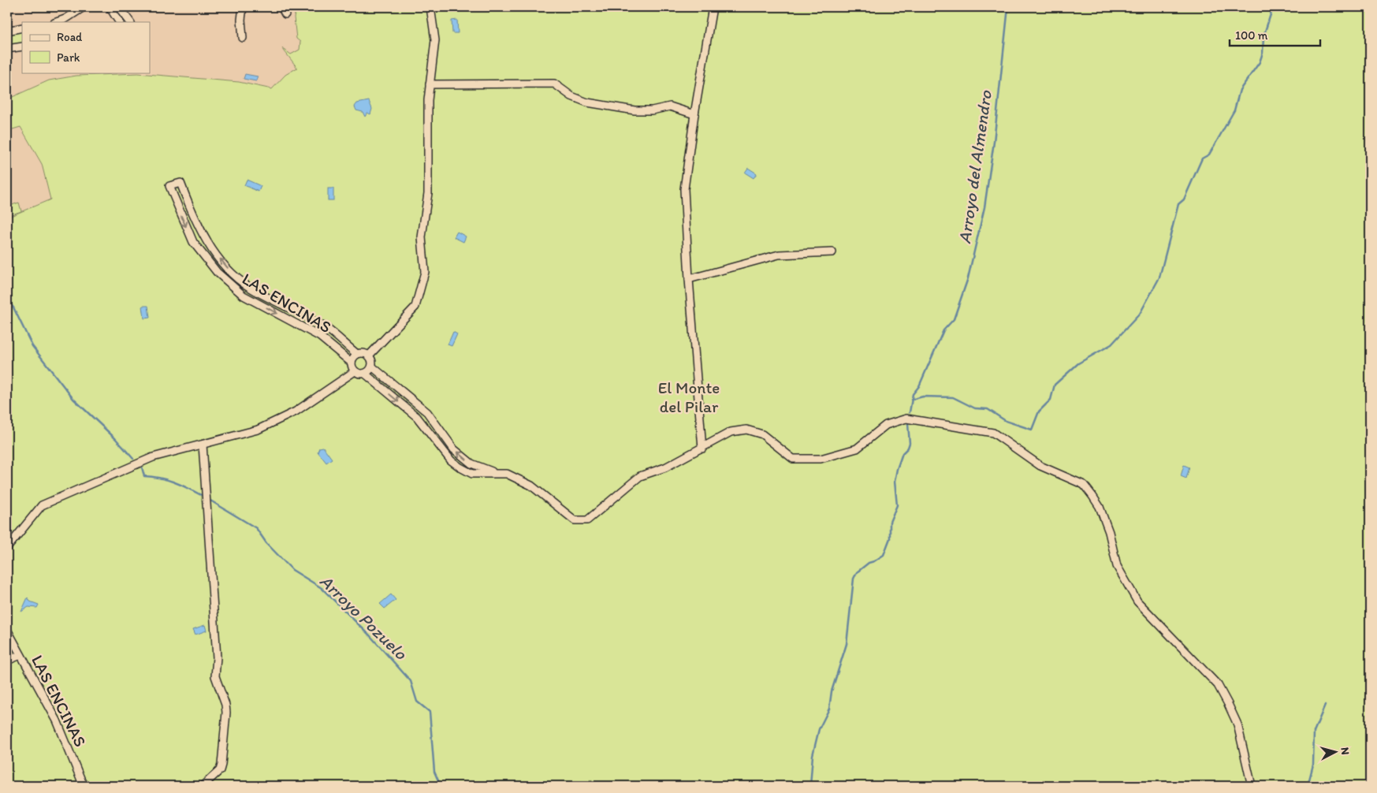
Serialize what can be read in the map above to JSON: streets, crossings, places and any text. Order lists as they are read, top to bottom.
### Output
{
  "streets": {
    "street": ["LAS ENCINAS"]
  },
  "water": ["Arroyo del Almendro", "Arroyo Pozuelo"],
  "parks": ["El Monte del Pilar"],
  "legend": ["Road", "Park"],
  "scale_bar": "100 m",
  "north": "right"
}
